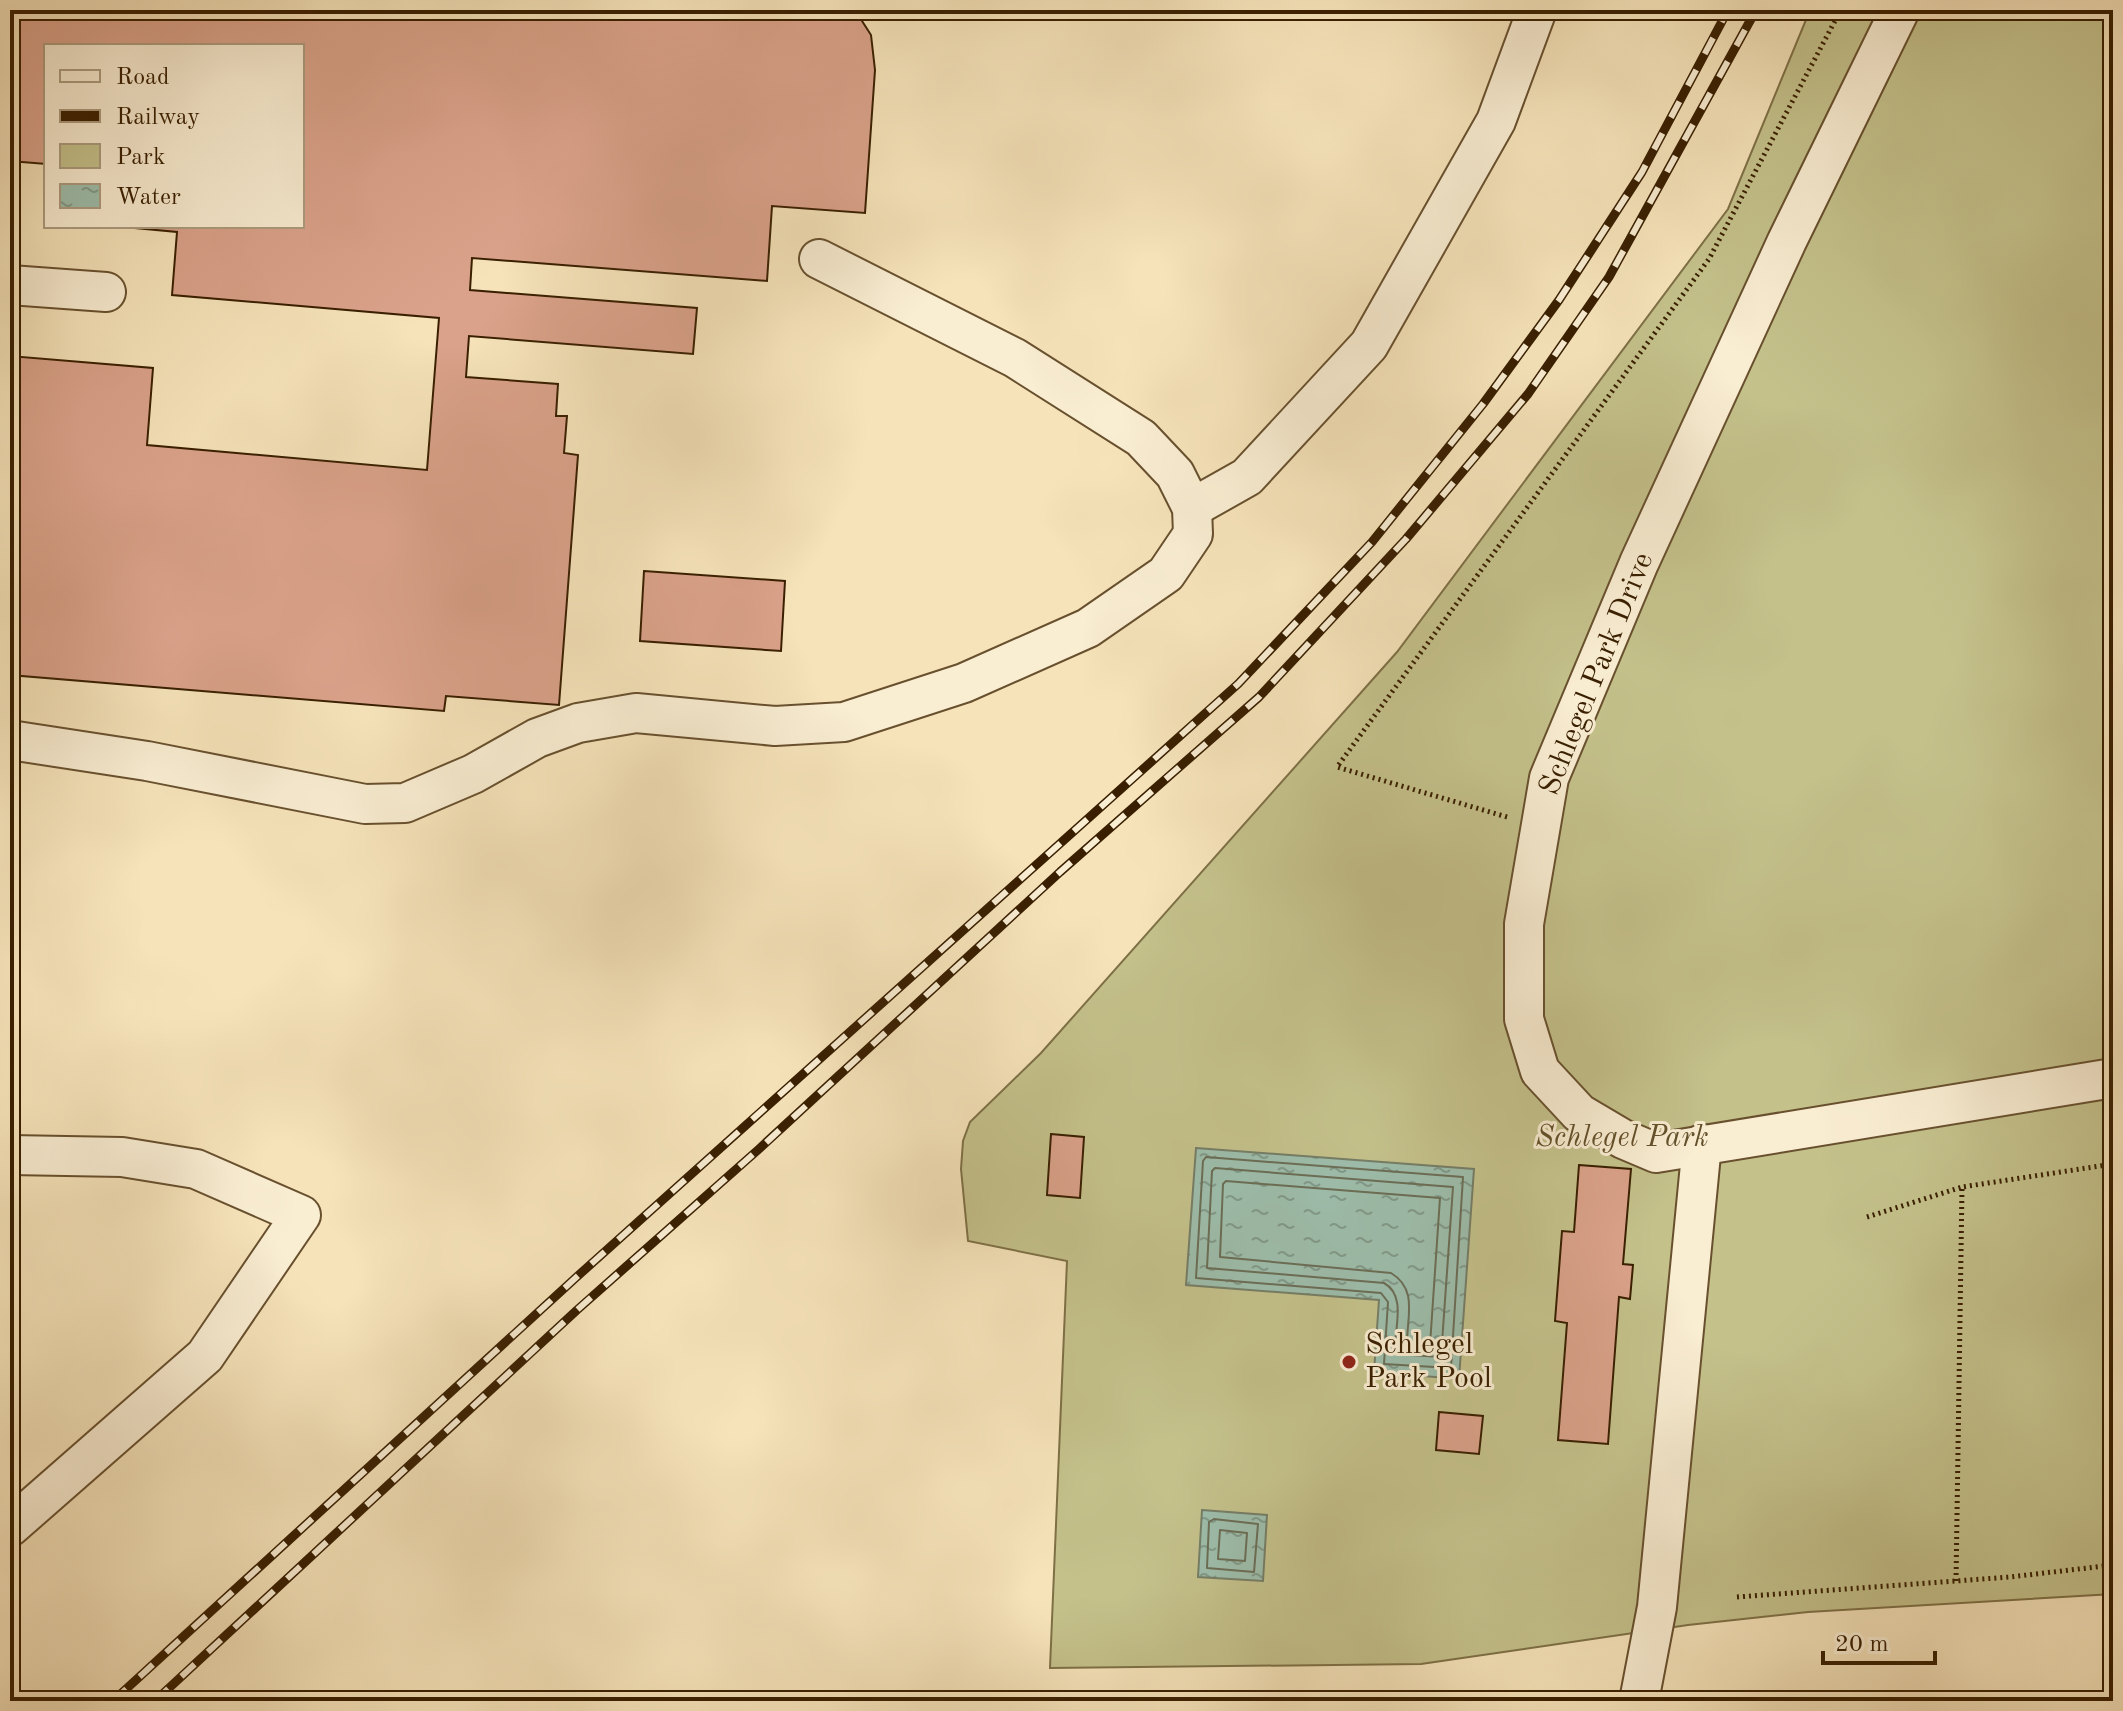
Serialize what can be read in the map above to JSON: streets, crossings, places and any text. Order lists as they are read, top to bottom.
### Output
{
  "streets": {
    "street": ["Schlegel Park Drive"]
  },
  "parks": ["Schlegel Park"],
  "places": ["Schlegel Park Pool"],
  "legend": [
    "Road",
    "Railway",
    "Park",
    "Water"
  ],
  "scale_bar": "20 m"
}
